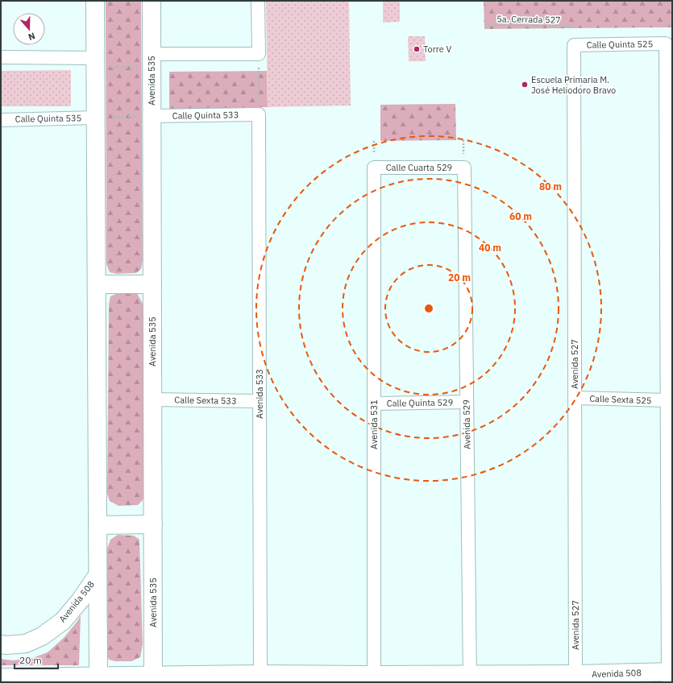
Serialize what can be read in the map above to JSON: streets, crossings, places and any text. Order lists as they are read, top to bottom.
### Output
{
  "streets": {
    "street": [
      "Calle Quinta 525",
      "Avenida 535",
      "Calle Quinta 533",
      "Calle Quinta 535",
      "Calle Cuarta 529",
      "Avenida 527",
      "Avenida 533",
      "Calle Sexta 525",
      "Calle Sexta 533",
      "Calle Quinta 529",
      "Avenida 531",
      "Avenida 529",
      "Avenida 508"
    ],
    "path": ["5a. Cerrada 527"]
  },
  "crossings": [
    ["Calle Quinta 525", "Avenida 527"],
    ["Calle Quinta 525", "Calle Sexta 525"],
    ["Avenida 535", "Calle Quinta 533"],
    ["Avenida 535", "Calle Sexta 533"],
    ["Avenida 535", "Avenida 508"],
    ["Calle Quinta 533", "Avenida 533"],
    ["Calle Cuarta 529", "Avenida 531"],
    ["Calle Cuarta 529", "Avenida 529"],
    ["Avenida 527", "Calle Sexta 525"],
    ["Avenida 527", "Avenida 508"],
    ["Avenida 533", "Calle Sexta 533"],
    ["Avenida 533", "Avenida 508"],
    ["Calle Quinta 529", "Avenida 531"],
    ["Calle Quinta 529", "Avenida 529"],
    ["Avenida 531", "Avenida 508"],
    ["Avenida 529", "Avenida 508"]
  ],
  "places": ["Torre V", "Escuela Primaria M. José Heliodoro Bravo"],
  "scale_bar": "20 m",
  "north": "bottom",
  "rings": [
    "80 m",
    "60 m",
    "40 m",
    "20 m"
  ]
}
